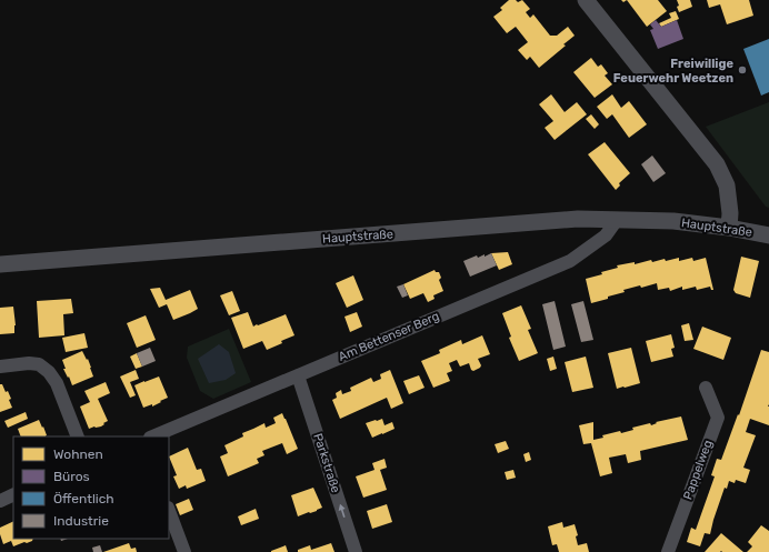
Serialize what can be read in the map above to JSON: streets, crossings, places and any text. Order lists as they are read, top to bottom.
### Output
{
  "streets": {
    "street": [
      "Hauptstraße",
      "Am Bettenser Berg",
      "Parkstraße",
      "Pappelweg"
    ]
  },
  "crossings": [
    ["Hauptstraße", "Am Bettenser Berg"],
    ["Am Bettenser Berg", "Parkstraße"]
  ],
  "one_way": ["Parkstraße"],
  "places": ["Freiwillige Feuerwehr Weetzen"],
  "legend": [
    "Wohnen",
    "Büros",
    "Öffentlich",
    "Industrie"
  ]
}
